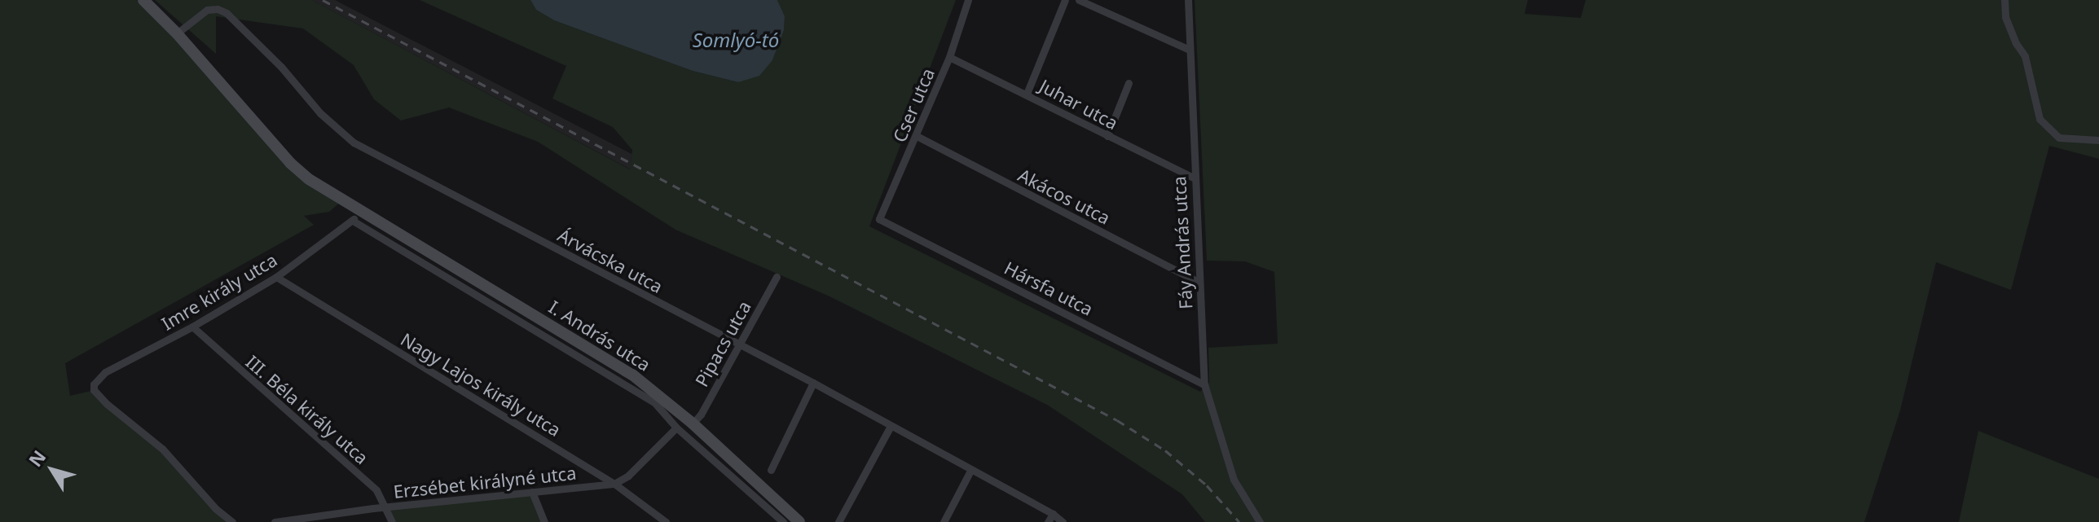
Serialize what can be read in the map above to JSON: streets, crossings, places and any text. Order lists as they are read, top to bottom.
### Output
{
  "streets": {
    "main road": ["I. András utca"],
    "street": [
      "Juhar utca",
      "Cser utca",
      "Akácos utca",
      "Fáy András utca",
      "Árvácska utca",
      "Hársfa utca",
      "Imre király utca",
      "Pipacs utca",
      "Nagy Lajos király utca",
      "III. Béla király utca",
      "Erzsébet királyné utca"
    ]
  },
  "crossings": [
    ["Juhar utca", "Cser utca"],
    ["Juhar utca", "Fáy András utca"],
    ["Cser utca", "Akácos utca"],
    ["Cser utca", "Hársfa utca"],
    ["Akácos utca", "Fáy András utca"],
    ["Fáy András utca", "Hársfa utca"],
    ["Árvácska utca", "Pipacs utca"],
    ["Imre király utca", "I. András utca"],
    ["Imre király utca", "Nagy Lajos király utca"],
    ["Imre király utca", "III. Béla király utca"],
    ["I. András utca", "Pipacs utca"],
    ["Nagy Lajos király utca", "Erzsébet királyné utca"],
    ["III. Béla király utca", "Erzsébet királyné utca"]
  ],
  "water": ["Somlyó-tó"],
  "north": "top left"
}
